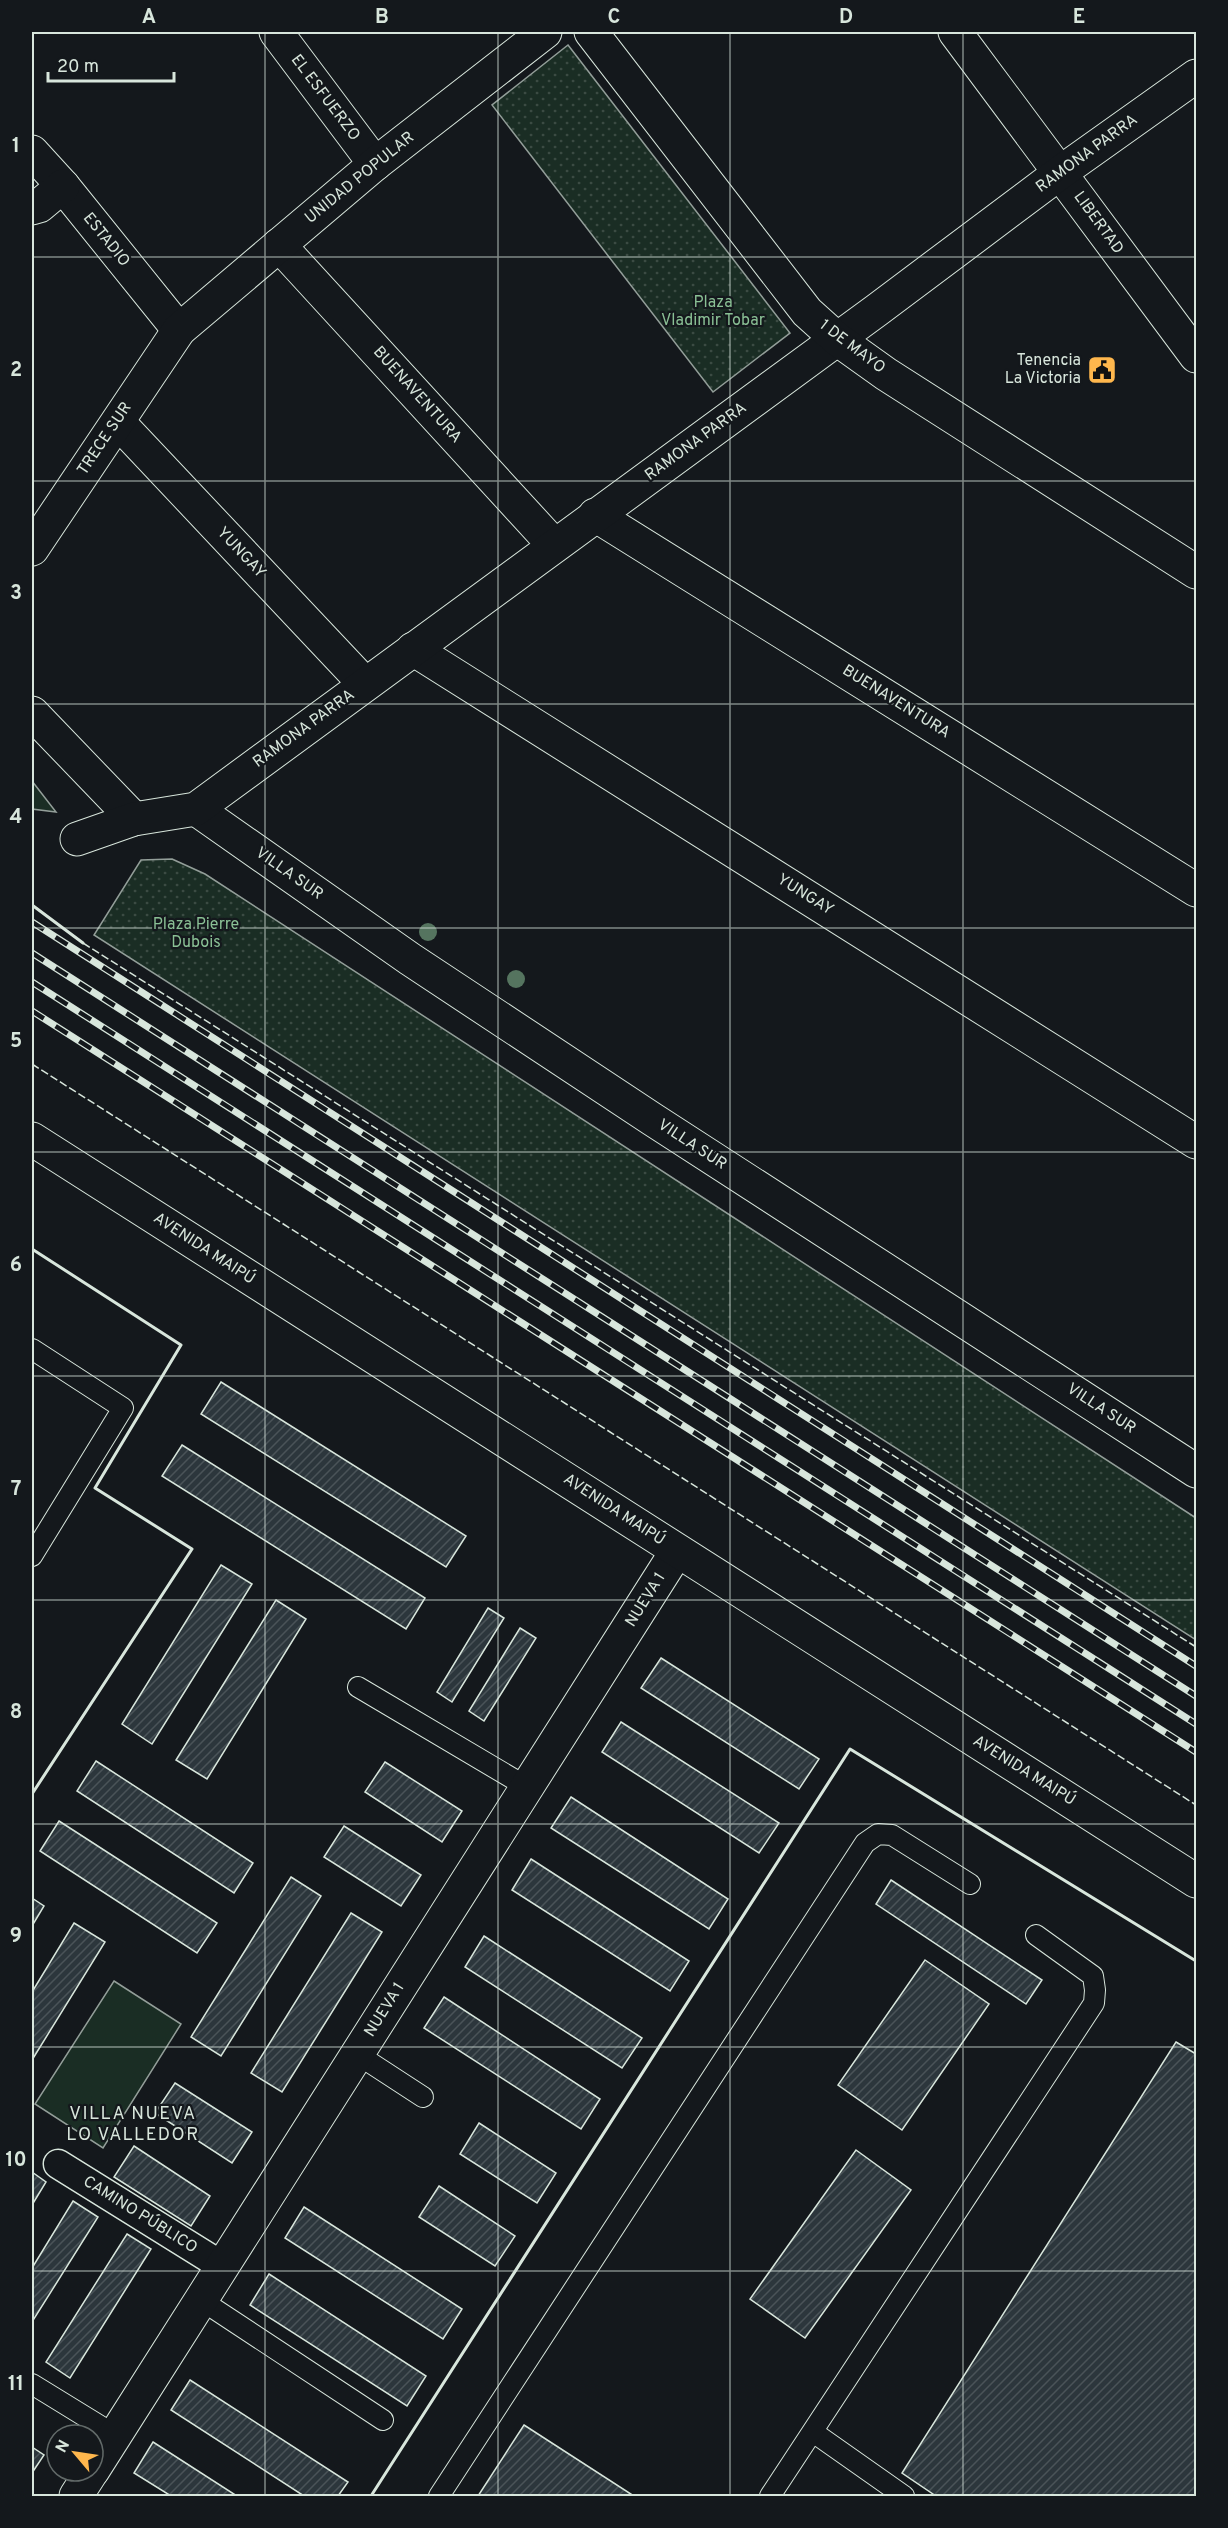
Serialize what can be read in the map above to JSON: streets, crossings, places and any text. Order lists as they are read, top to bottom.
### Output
{
  "streets": {
    "street": [
      "EL ESFUERZO",
      "RAMONA PARRA",
      "UNIDAD POPULAR",
      "LIBERTAD",
      "ESTADIO",
      "1 DE MAYO",
      "BUENAVENTURA",
      "TRECE SUR",
      "YUNGAY",
      "VILLA SUR",
      "AVENIDA MAIPÚ",
      "NUEVA 1",
      "CAMINO PÚBLICO"
    ]
  },
  "crossings": [
    ["EL ESFUERZO", "UNIDAD POPULAR"],
    ["RAMONA PARRA", "LIBERTAD"],
    ["RAMONA PARRA", "1 DE MAYO"],
    ["RAMONA PARRA", "BUENAVENTURA"],
    ["RAMONA PARRA", "YUNGAY"],
    ["RAMONA PARRA", "VILLA SUR"],
    ["UNIDAD POPULAR", "ESTADIO"],
    ["UNIDAD POPULAR", "BUENAVENTURA"],
    ["UNIDAD POPULAR", "TRECE SUR"],
    ["ESTADIO", "TRECE SUR"],
    ["TRECE SUR", "YUNGAY"],
    ["AVENIDA MAIPÚ", "NUEVA 1"],
    ["NUEVA 1", "CAMINO PÚBLICO"]
  ],
  "districts": ["VILLA NUEVA LO VALLEDOR"],
  "parks": ["Plaza Vladimir Tobar", "Plaza Pierre Dubois"],
  "places": {
    "public building": ["Tenencia La Victoria"]
  },
  "scale_bar": "20 m",
  "north": "top left",
  "grid": {
    "columns": [
      "A",
      "B",
      "C",
      "D",
      "E"
    ],
    "rows": [
      "1",
      "2",
      "3",
      "4",
      "5",
      "6",
      "7",
      "8",
      "9",
      "10",
      "11"
    ]
  }
}
